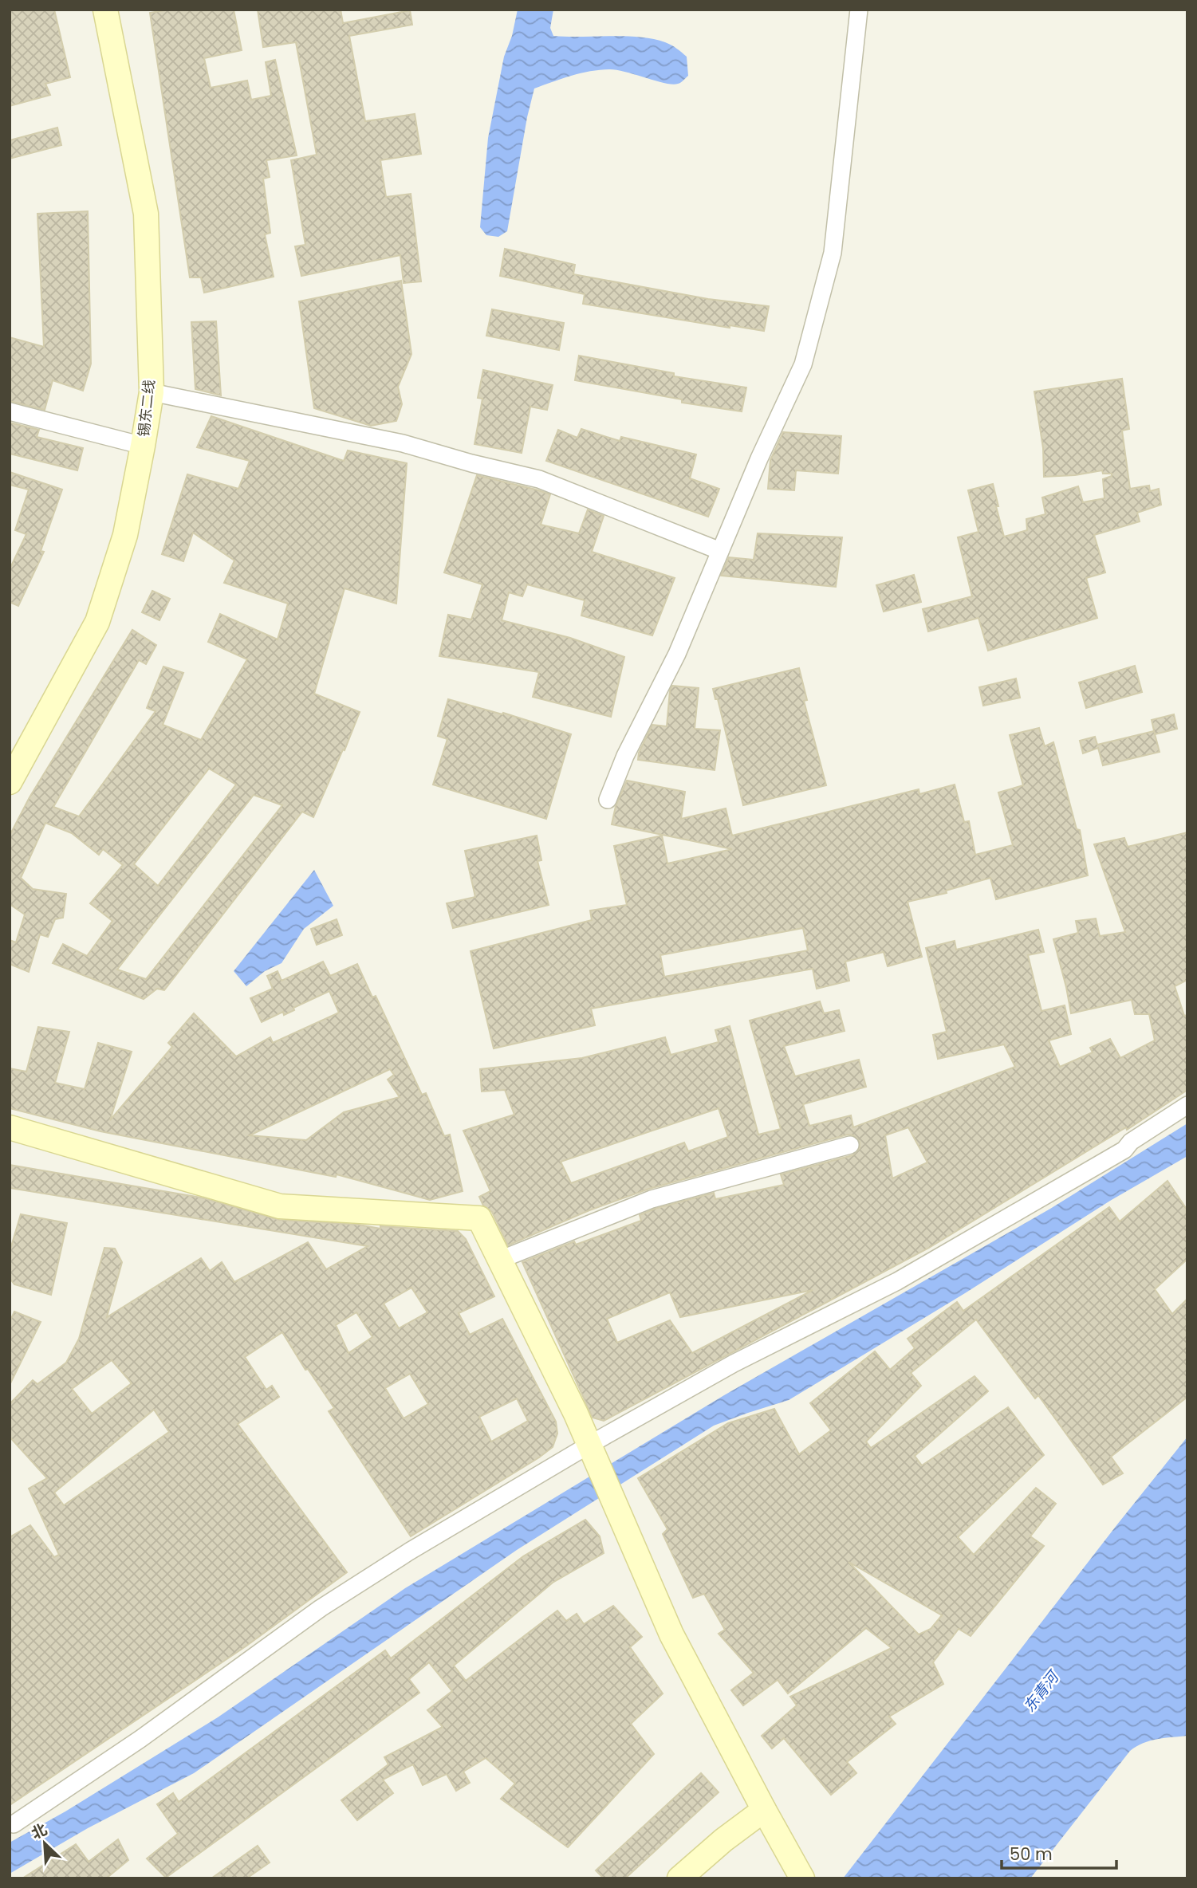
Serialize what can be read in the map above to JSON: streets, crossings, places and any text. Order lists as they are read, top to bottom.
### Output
{
  "streets": {
    "street": ["锡东二线"]
  },
  "water": ["东青河"],
  "scale_bar": "50 m",
  "north": "top left"
}
